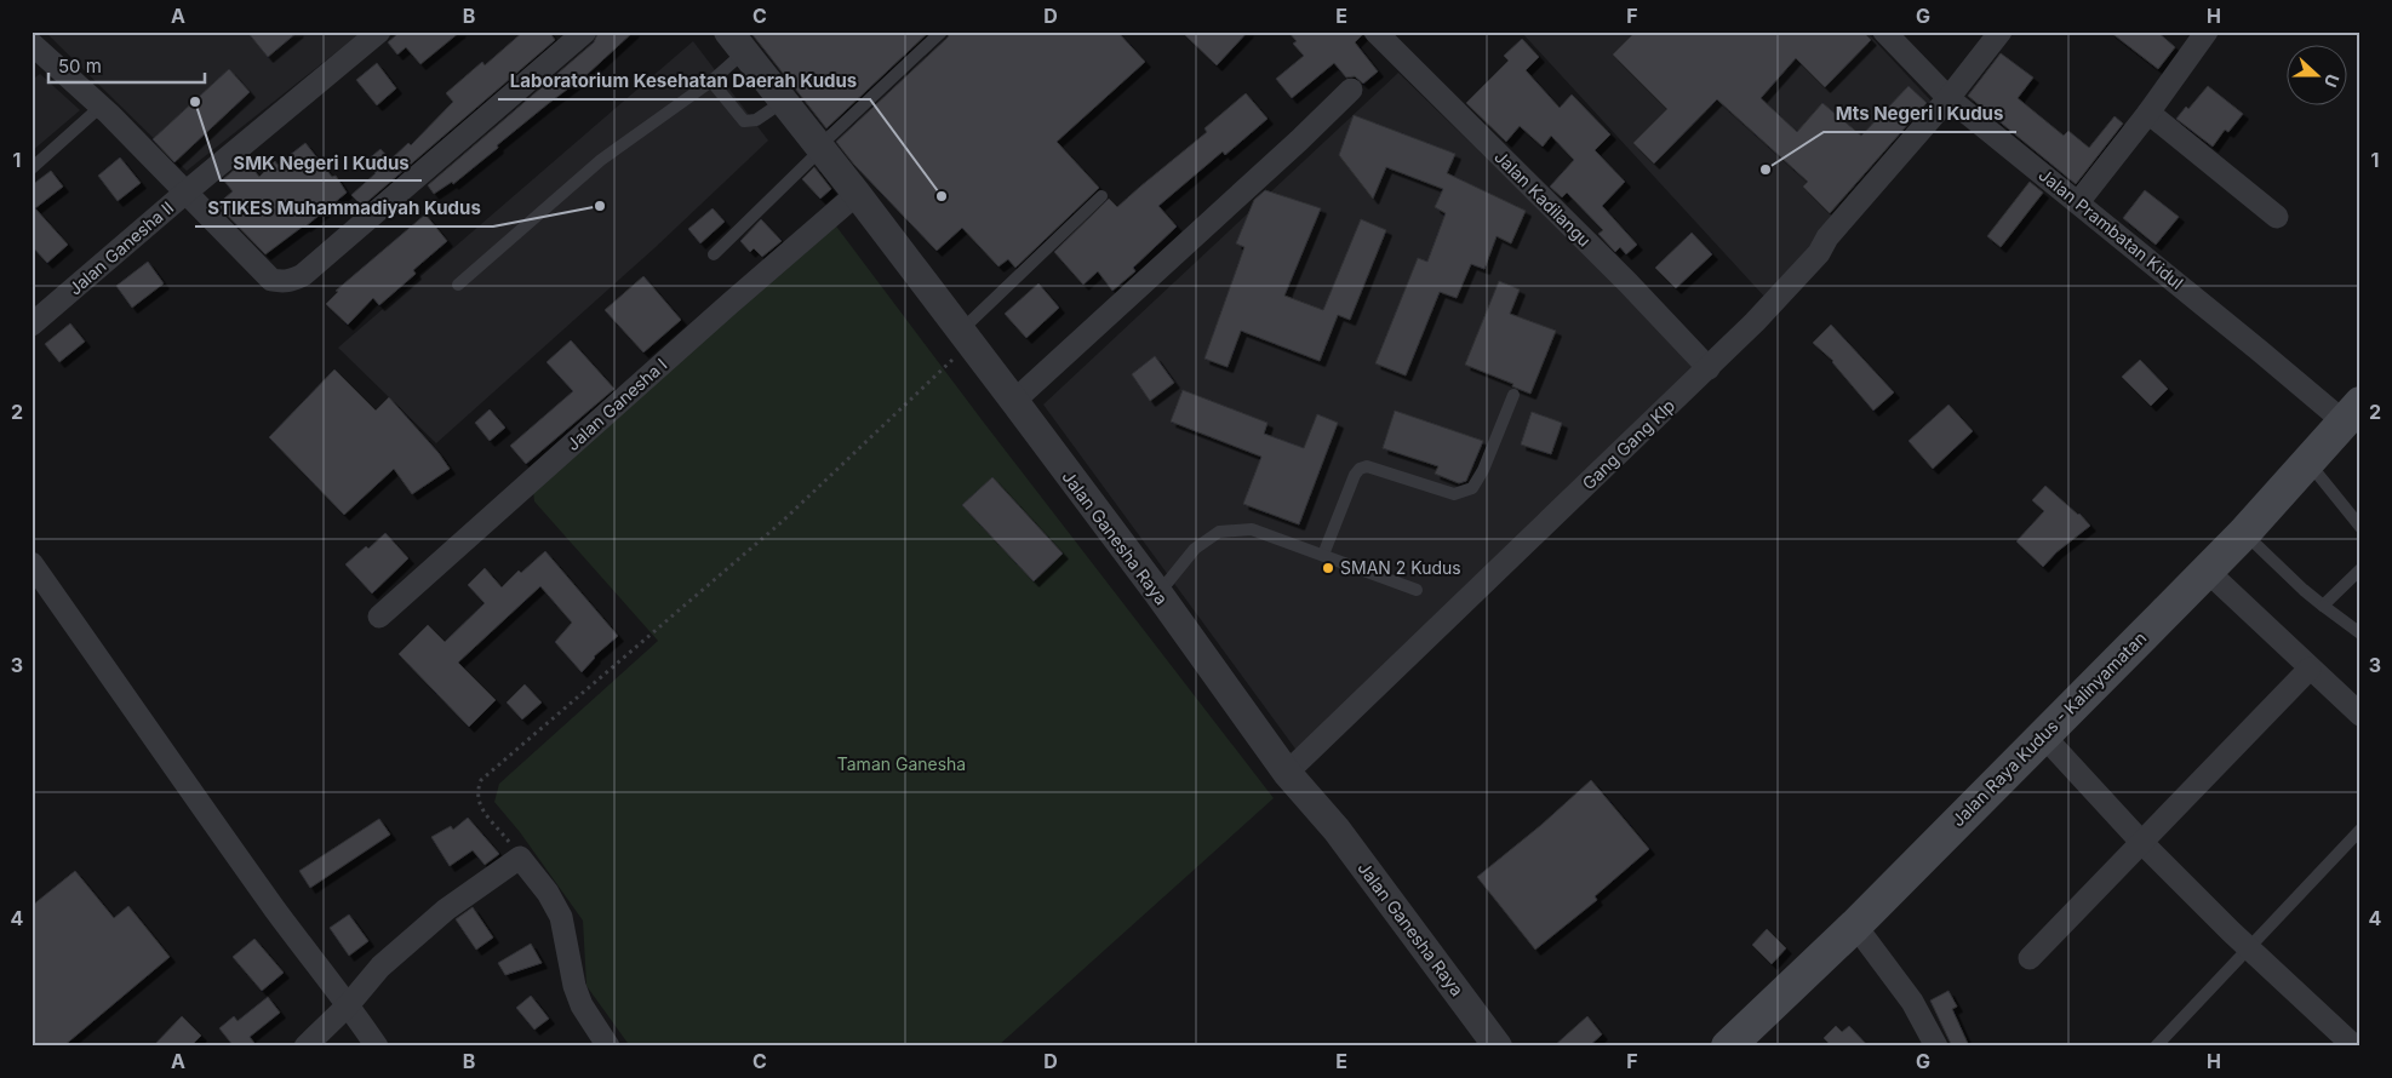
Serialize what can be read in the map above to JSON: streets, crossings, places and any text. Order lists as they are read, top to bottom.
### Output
{
  "streets": {
    "main road": ["Jalan Raya Kudus - Kalinyamatan"],
    "street": [
      "Jalan Kadilangu",
      "Jalan Prambatan Kidul",
      "Jalan Ganesha II",
      "Jalan Ganesha I",
      "Gang Gang Klp",
      "Jalan Ganesha Raya"
    ]
  },
  "crossings": [
    ["Jalan Kadilangu", "Gang Gang Klp"],
    ["Jalan Prambatan Kidul", "Gang Gang Klp"],
    ["Jalan Prambatan Kidul", "Jalan Raya Kudus - Kalinyamatan"],
    ["Jalan Ganesha I", "Jalan Ganesha Raya"],
    ["Gang Gang Klp", "Jalan Ganesha Raya"]
  ],
  "parks": ["Taman Ganesha"],
  "places": [
    "SMK Negeri I Kudus",
    "Mts Negeri I Kudus",
    "Laboratorium Kesehatan Daerah Kudus",
    "STIKES Muhammadiyah Kudus",
    "SMAN 2 Kudus"
  ],
  "scale_bar": "50 m",
  "north": "right",
  "grid": {
    "columns": [
      "A",
      "B",
      "C",
      "D",
      "E",
      "F",
      "G",
      "H"
    ],
    "rows": [
      "1",
      "2",
      "3",
      "4"
    ]
  }
}
